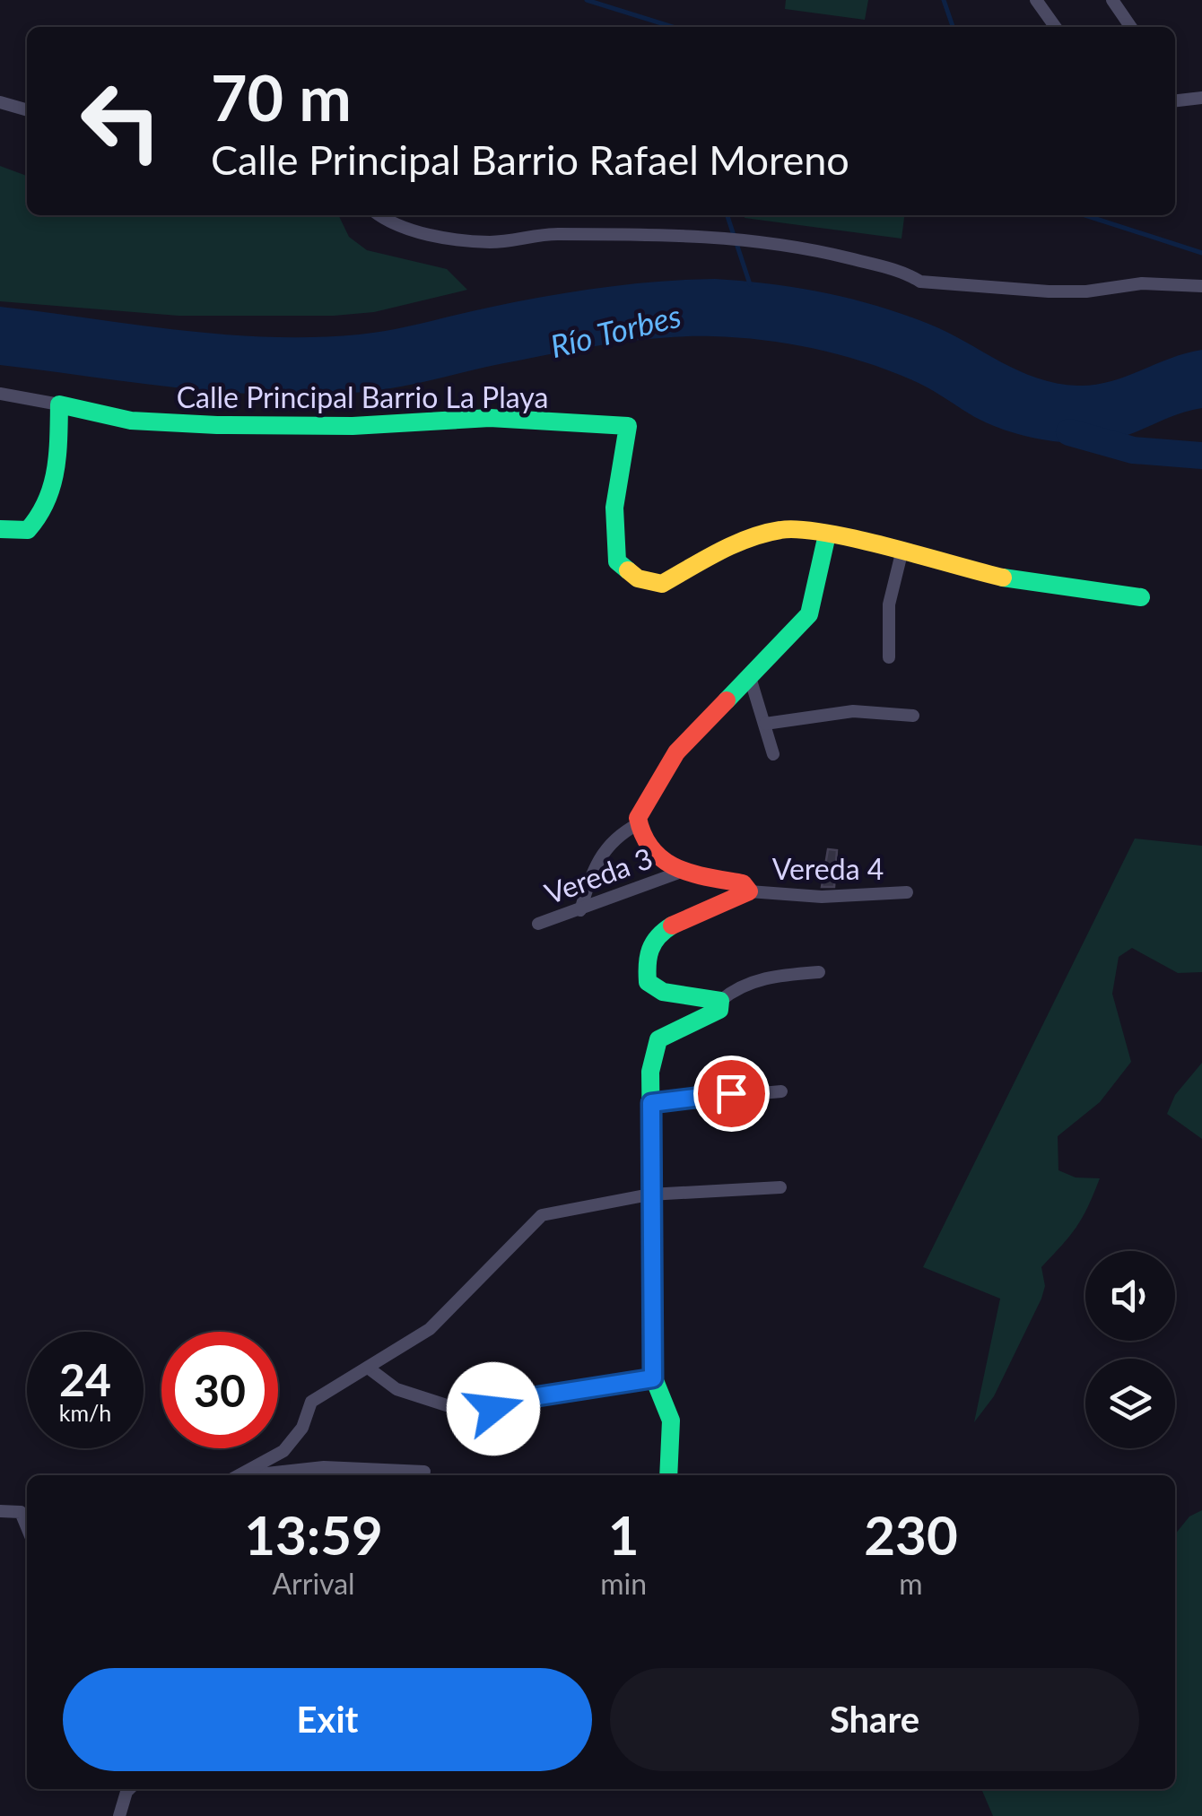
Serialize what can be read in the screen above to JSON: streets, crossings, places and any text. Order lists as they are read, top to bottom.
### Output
{
  "streets": {
    "street": ["Calle Principal Barrio La Playa", "Vereda 4", "Vereda 3"]
  },
  "water": ["Río Torbes"],
  "page": {
    "turn": ["70 m", "Calle Principal Barrio Rafael Moreno"],
    "speed": "24 km/h",
    "limit": "30",
    "eta": [
      "13:59",
      "Arrival",
      "1",
      "min",
      "230",
      "m"
    ],
    "buttons": ["Exit", "Share"]
  }
}
